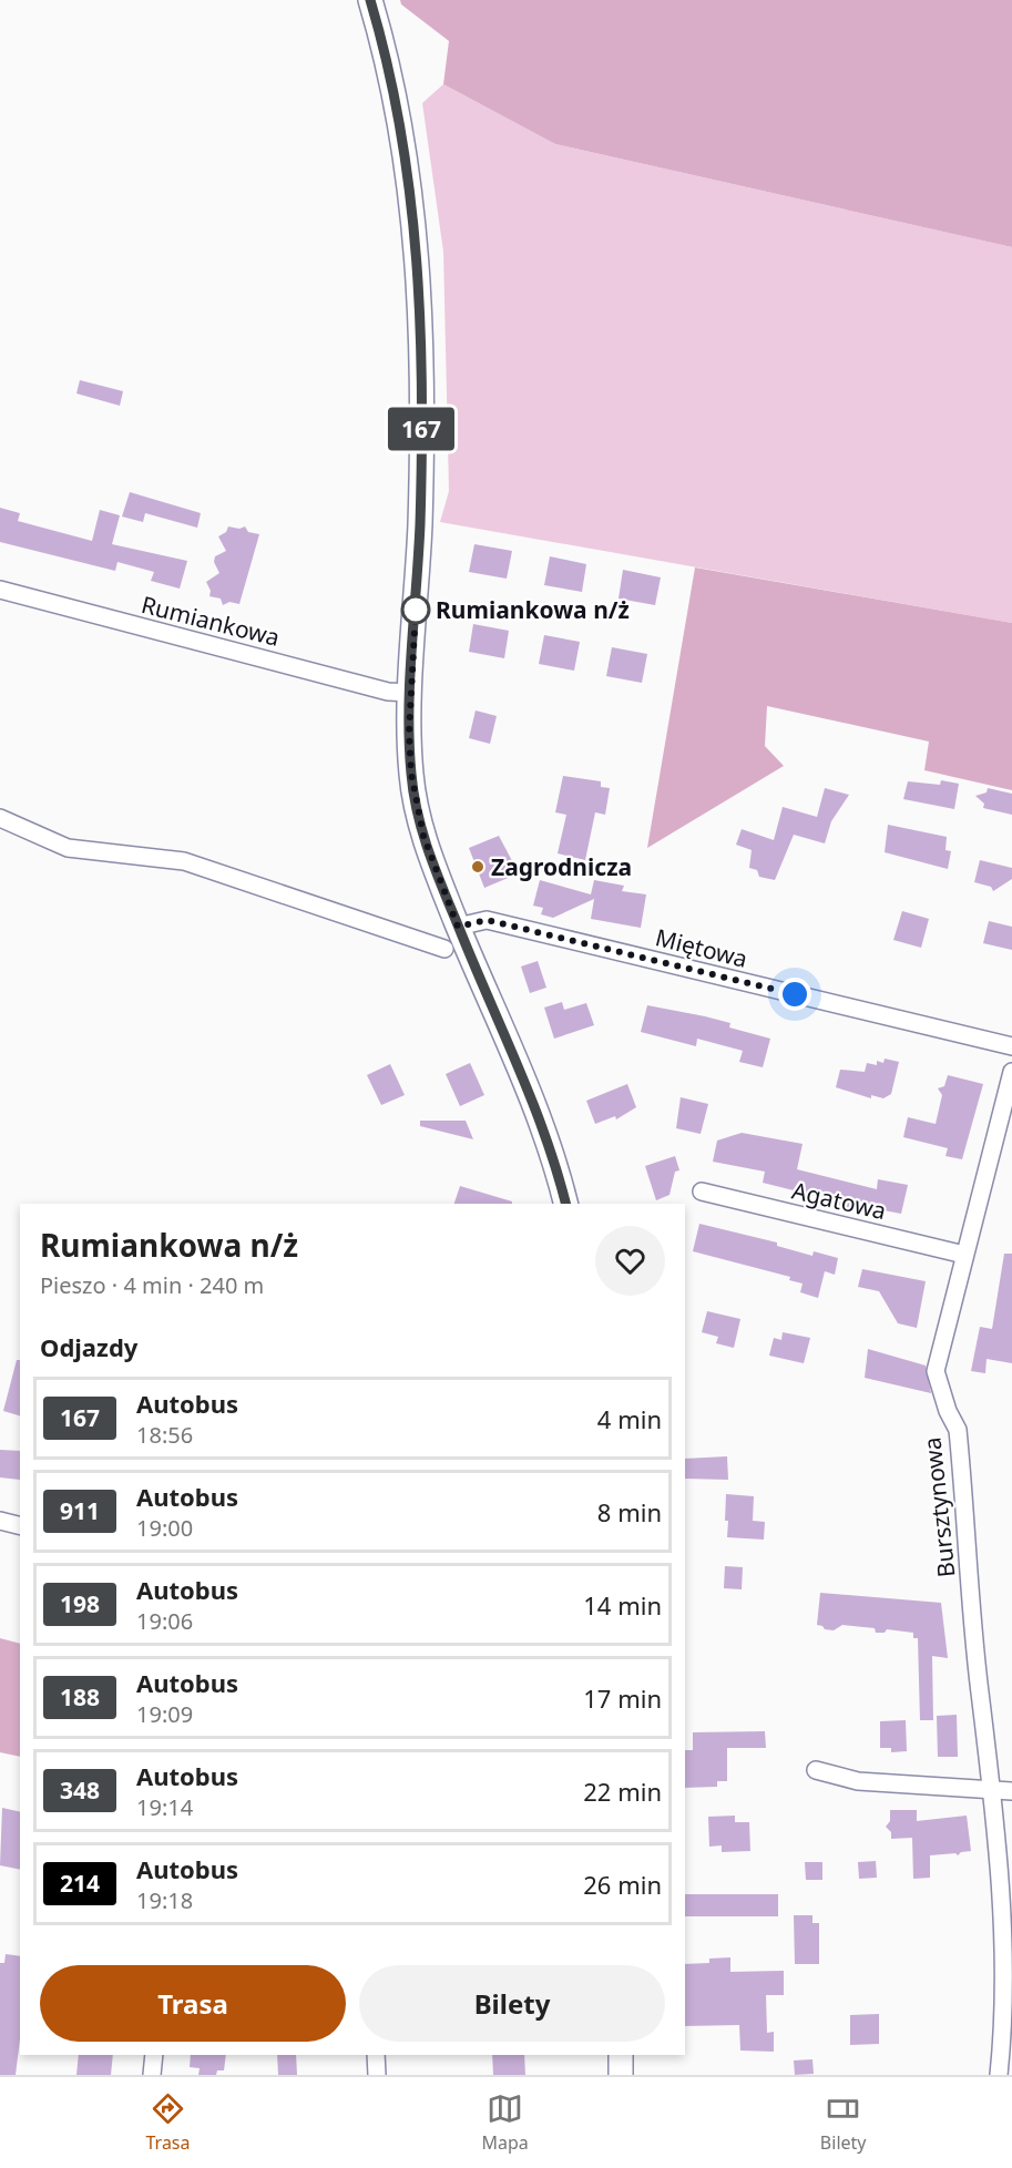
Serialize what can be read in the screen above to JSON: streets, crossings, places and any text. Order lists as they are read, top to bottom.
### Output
{
  "streets": {
    "street": [
      "Rumiankowa",
      "Miętowa",
      "Agatowa",
      "Bursztynowa"
    ]
  },
  "crossings": [
    ["Agatowa", "Bursztynowa"]
  ],
  "places": ["Rumiankowa n/ż", "Zagrodnicza"],
  "lines": ["bus line 167"],
  "page": {
    "on_map": "167",
    "heading": [
      ["Rumiankowa n/ż", "Pieszo · 4 min · 240 m"],
      "Odjazdy"
    ],
    "list": [
      {
        "mark": "167",
        "name": "Autobus",
        "note": "18:56",
        "value": "4 min"
      },
      {
        "mark": "911",
        "name": "Autobus",
        "note": "19:00",
        "value": "8 min"
      },
      {
        "mark": "198",
        "name": "Autobus",
        "note": "19:06",
        "value": "14 min"
      },
      {
        "mark": "188",
        "name": "Autobus",
        "note": "19:09",
        "value": "17 min"
      },
      {
        "mark": "348",
        "name": "Autobus",
        "note": "19:14",
        "value": "22 min"
      },
      {
        "mark": "214",
        "name": "Autobus",
        "note": "19:18",
        "value": "26 min"
      }
    ],
    "buttons": ["Trasa", "Bilety"],
    "tabs": ["Trasa", "Mapa", "Bilety"]
  }
}
